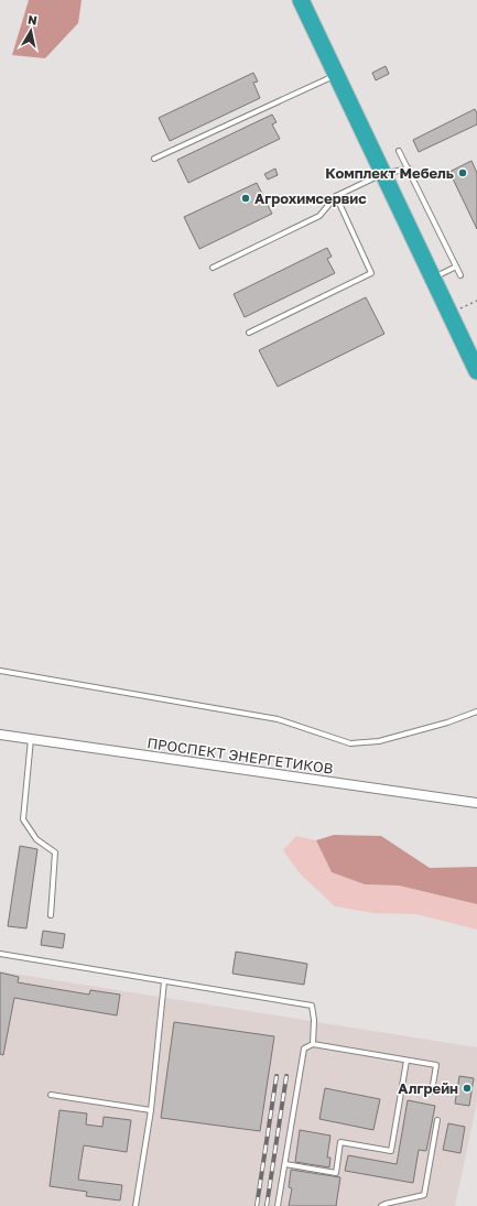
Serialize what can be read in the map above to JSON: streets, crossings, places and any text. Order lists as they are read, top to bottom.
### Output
{
  "streets": {
    "street": ["ПРОСПЕКТ ЭНЕРГЕТИКОВ"]
  },
  "places": ["Комплект Мебель", "Агрохимсервис", "Алгрейн"],
  "north": "top"
}
